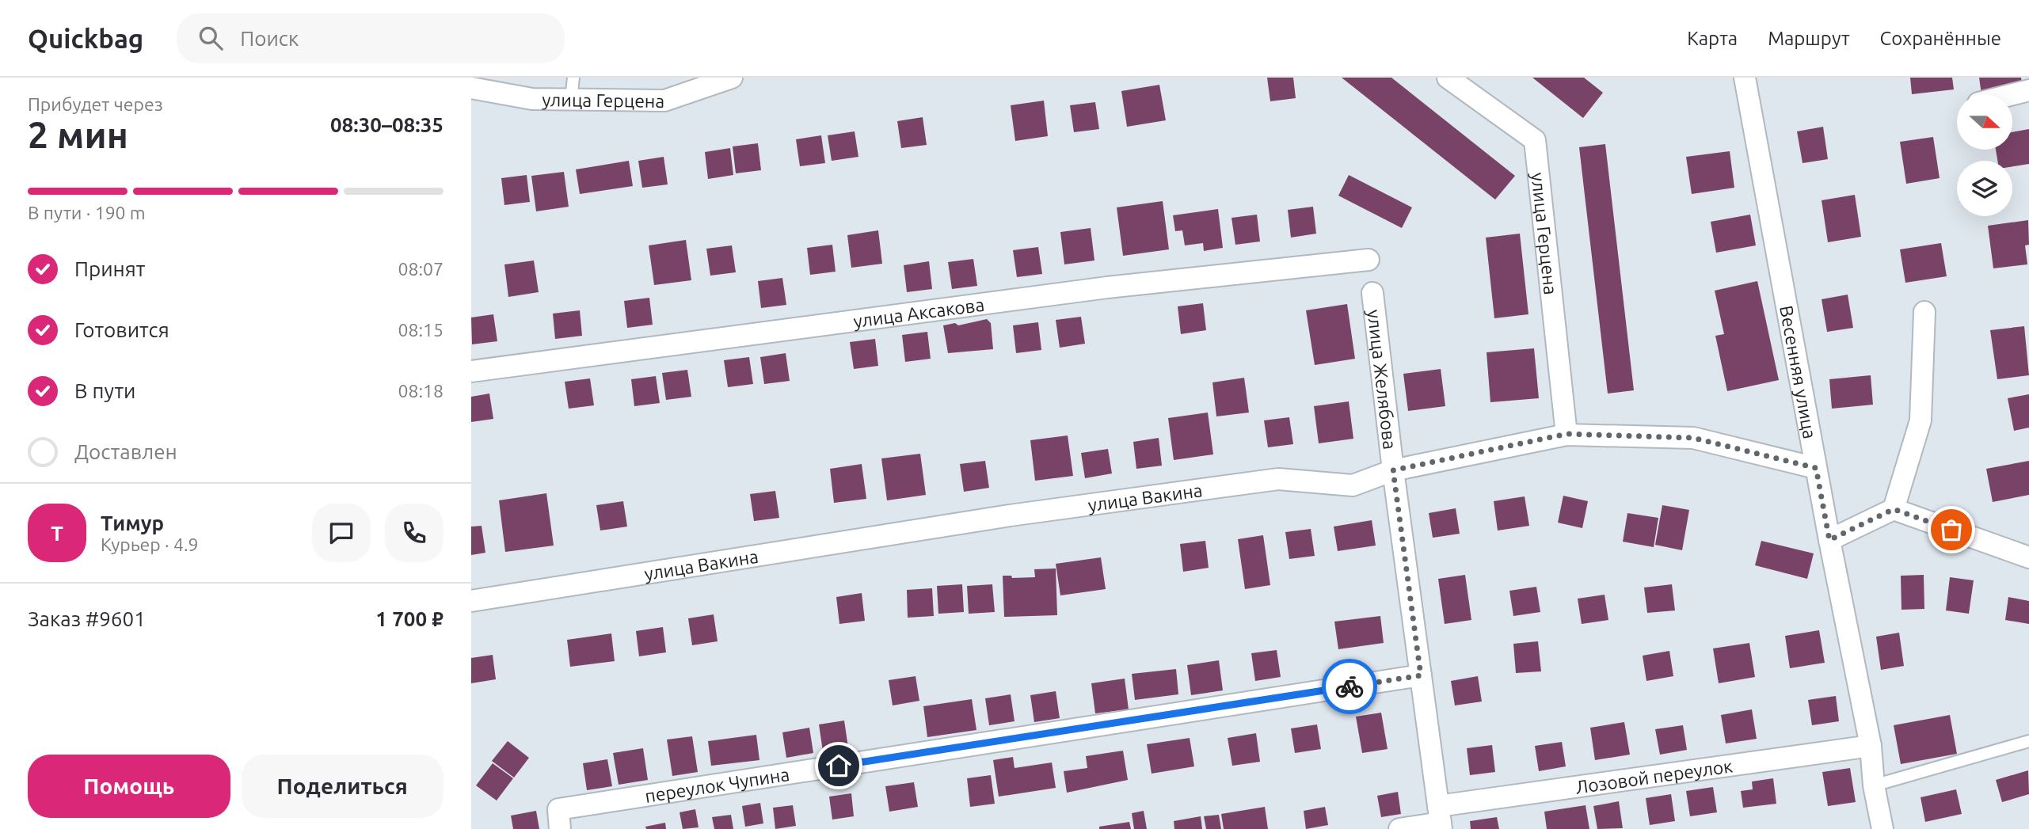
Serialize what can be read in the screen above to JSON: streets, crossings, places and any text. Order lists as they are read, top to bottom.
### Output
{
  "streets": {
    "street": [
      "улица Герцена",
      "улица Аксакова",
      "Весенняя улица",
      "улица Желябова",
      "улица Вакина",
      "Лозовой переулок",
      "переулок Чупина"
    ]
  },
  "crossings": [
    ["улица Герцена", "улица Вакина"],
    ["Весенняя улица", "улица Вакина"],
    ["Весенняя улица", "Лозовой переулок"],
    ["улица Желябова", "улица Вакина"],
    ["улица Желябова", "Лозовой переулок"],
    ["улица Желябова", "переулок Чупина"]
  ],
  "north": "right",
  "page": {
    "header": "Quickbag",
    "search": "Поиск",
    "nav": ["Карта", "Маршрут", "Сохранённые"],
    "heading": ["2 мин", "Прибудет через", "08:30–08:35"],
    "panel": [
      "Тимур",
      "Курьер · 4.9",
      "Заказ #9601",
      "1 700 ₽"
    ],
    "bar": "В пути · 190 m",
    "list": [
      ["Принят", "08:07"],
      ["Готовится", "08:15"],
      ["В пути", "08:18"],
      "Доставлен"
    ],
    "round": "Т",
    "buttons": ["Помощь", "Поделиться"]
  }
}
